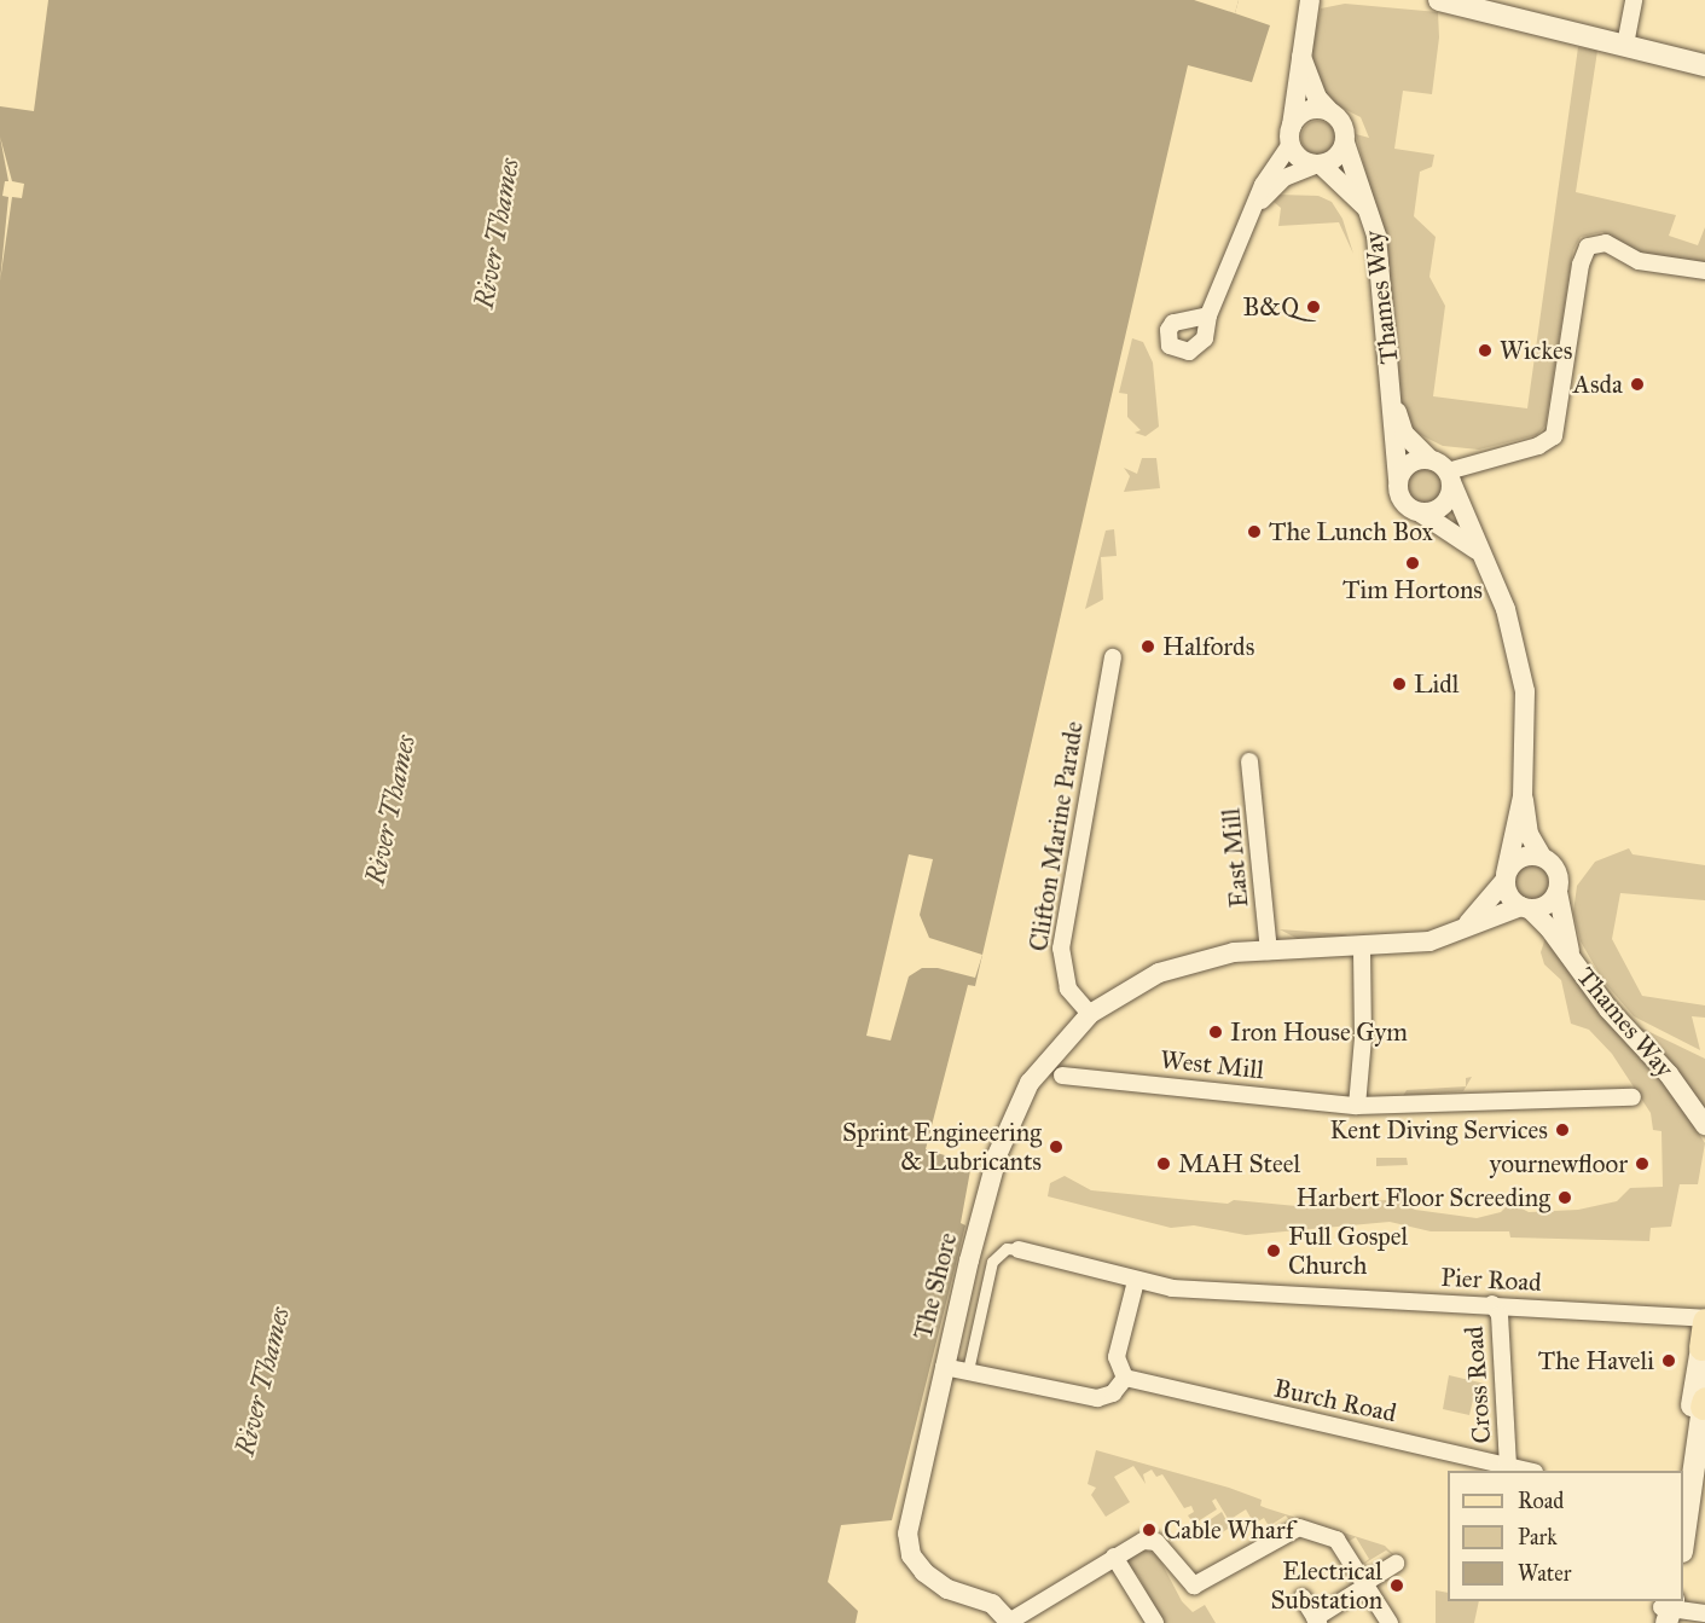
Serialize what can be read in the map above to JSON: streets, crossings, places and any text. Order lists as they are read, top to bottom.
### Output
{
  "streets": {
    "street": [
      "Thames Way",
      "Clifton Marine Parade",
      "East Mill",
      "West Mill",
      "Pier Road",
      "The Shore",
      "Cross Road",
      "Burch Road"
    ]
  },
  "crossings": [
    ["Clifton Marine Parade", "The Shore"],
    ["Pier Road", "Cross Road"],
    ["Cross Road", "Burch Road"]
  ],
  "water": ["River Thames"],
  "places": [
    "B&Q",
    "Wickes",
    "Asda",
    "The Lunch Box",
    "Tim Hortons",
    "Halfords",
    "Lidl",
    "Iron House Gym",
    "Kent Diving Services",
    "Sprint Engineering & Lubricants",
    "MAH Steel",
    "yournewfloor",
    "Harbert Floor Screeding",
    "Full Gospel Church",
    "The Haveli",
    "Cable Wharf",
    "Electrical Substation"
  ],
  "legend": ["Road", "Park", "Water"]
}
